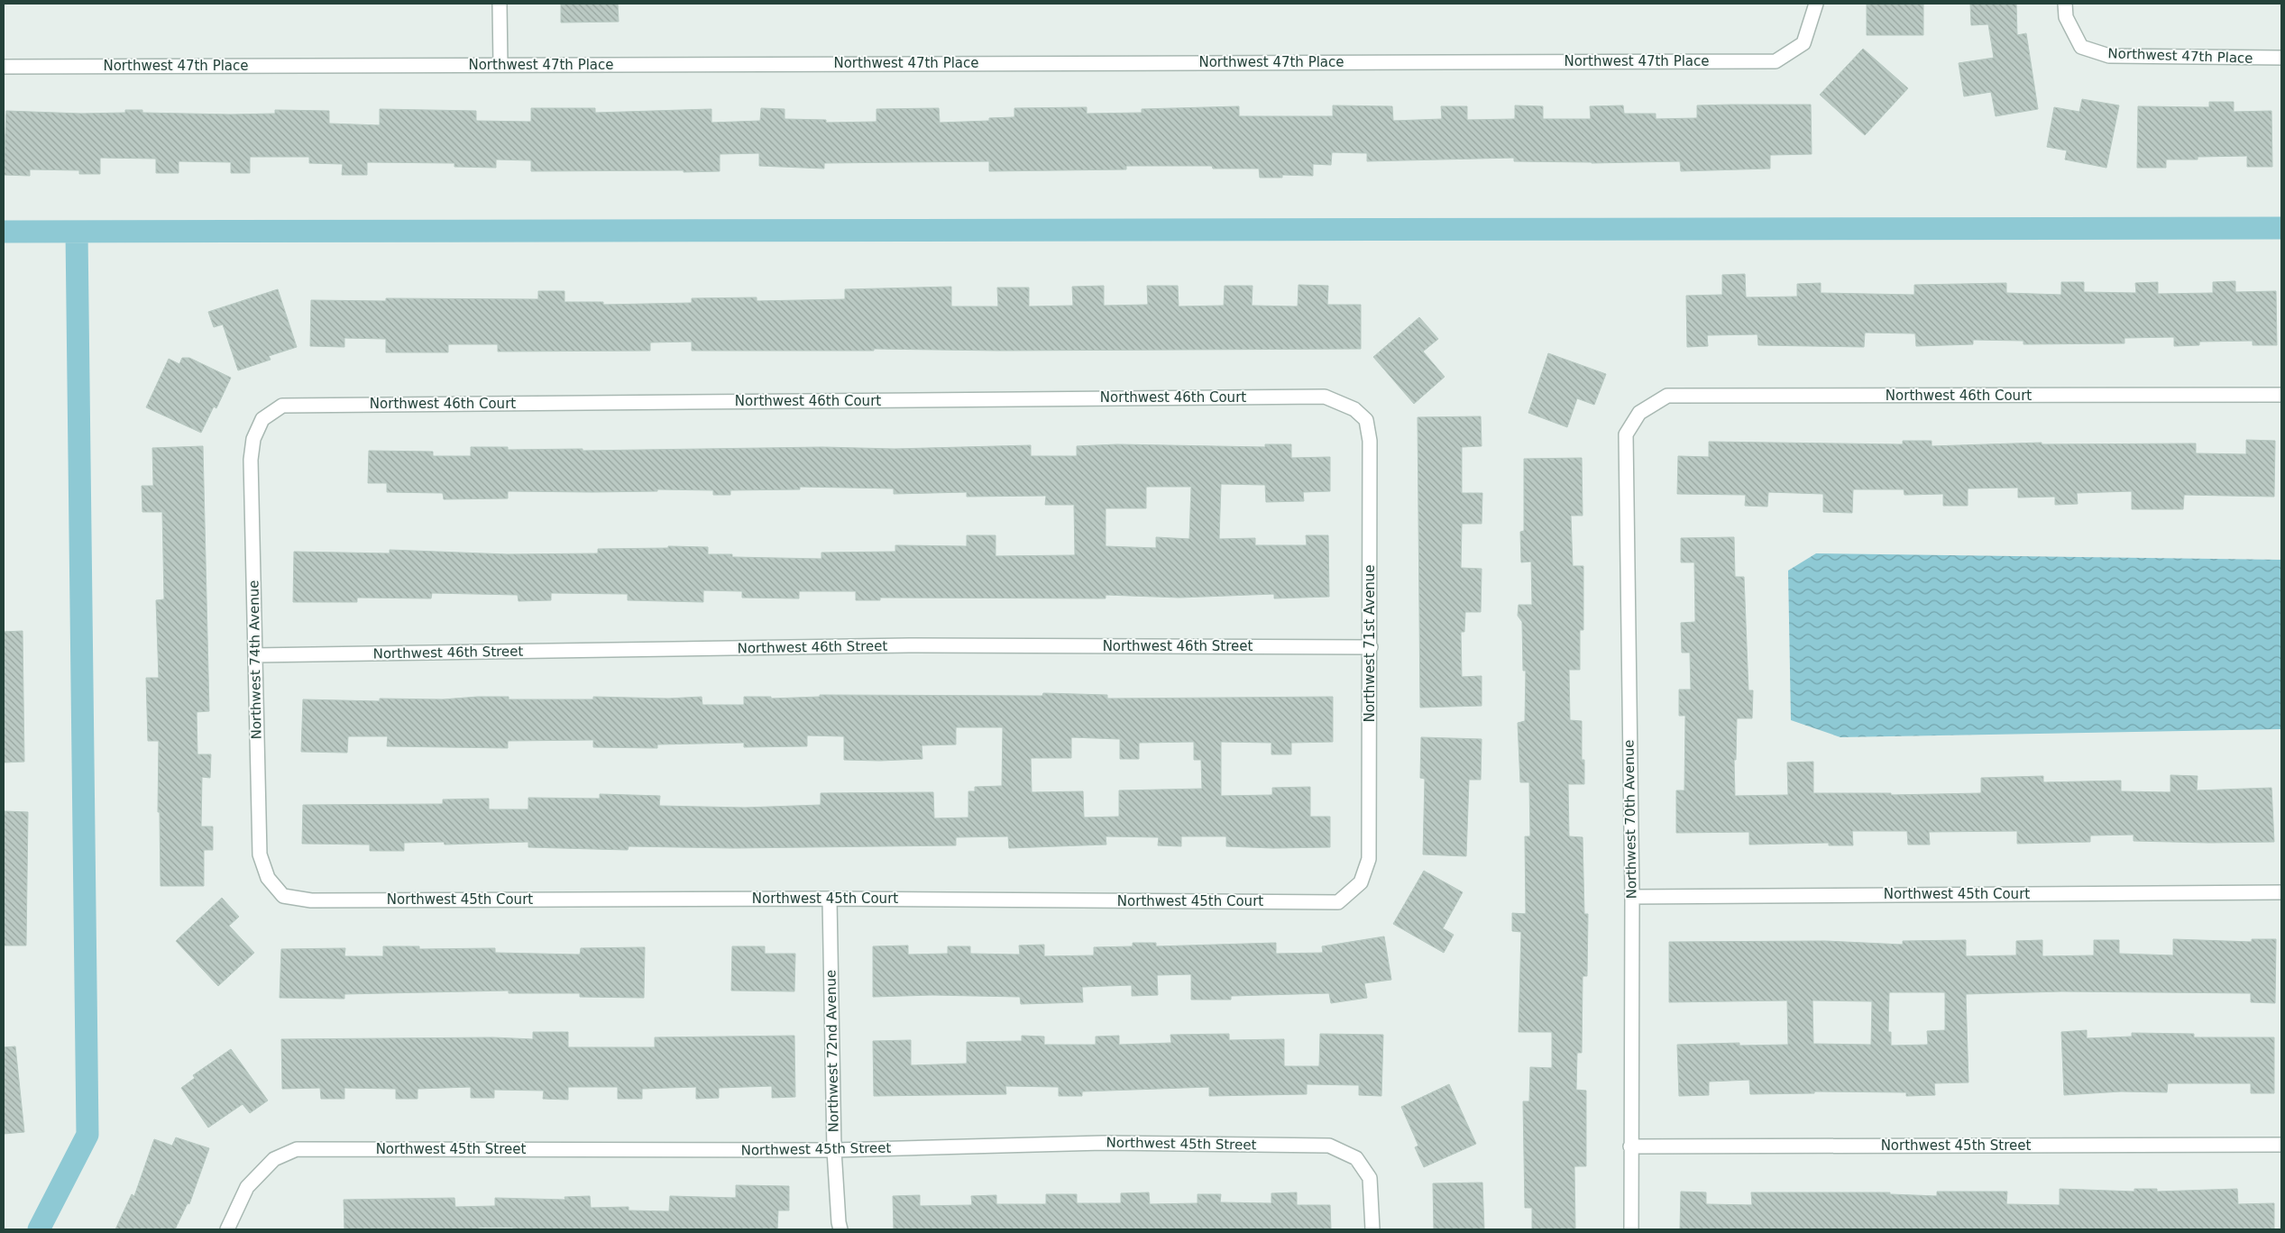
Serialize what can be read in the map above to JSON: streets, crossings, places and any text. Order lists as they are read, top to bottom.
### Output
{
  "streets": {
    "street": [
      "Northwest 47th Place",
      "Northwest 46th Court",
      "Northwest 71st Avenue",
      "Northwest 46th Street",
      "Northwest 74th Avenue",
      "Northwest 70th Avenue",
      "Northwest 45th Court",
      "Northwest 72nd Avenue",
      "Northwest 45th Street"
    ]
  },
  "crossings": [
    ["Northwest 46th Court", "Northwest 71st Avenue"],
    ["Northwest 46th Court", "Northwest 74th Avenue"],
    ["Northwest 46th Court", "Northwest 70th Avenue"],
    ["Northwest 71st Avenue", "Northwest 46th Street"],
    ["Northwest 71st Avenue", "Northwest 45th Court"],
    ["Northwest 46th Street", "Northwest 74th Avenue"],
    ["Northwest 74th Avenue", "Northwest 45th Court"],
    ["Northwest 70th Avenue", "Northwest 45th Court"],
    ["Northwest 70th Avenue", "Northwest 45th Street"],
    ["Northwest 45th Court", "Northwest 72nd Avenue"],
    ["Northwest 72nd Avenue", "Northwest 45th Street"]
  ]
}
